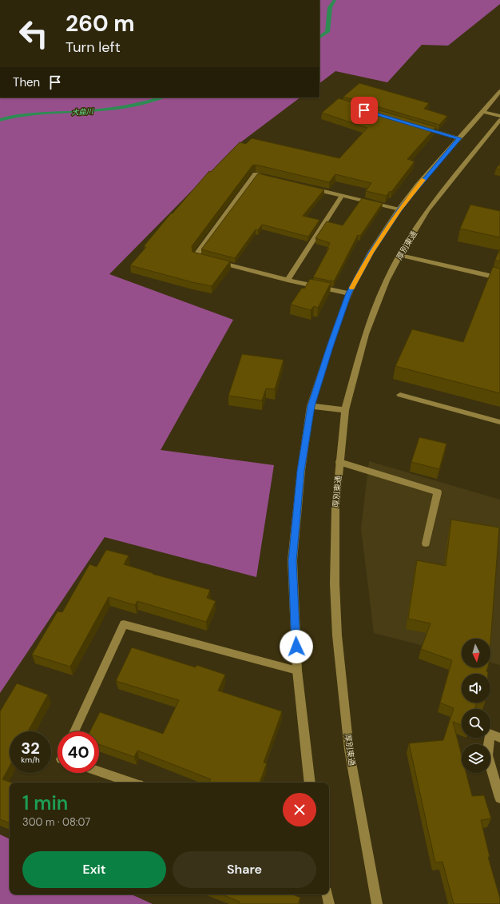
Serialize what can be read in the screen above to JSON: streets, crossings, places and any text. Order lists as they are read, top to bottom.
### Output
{
  "streets": {
    "street": ["厚別東通"]
  },
  "water": ["大曲川"],
  "north": "bottom",
  "page": {
    "turn": ["260 m", "Turn left"],
    "then": "Then",
    "speed": "32 km/h",
    "limit": "40",
    "heading": ["1 min", "300 m · 08:07"],
    "buttons": ["Exit", "Share"]
  }
}
